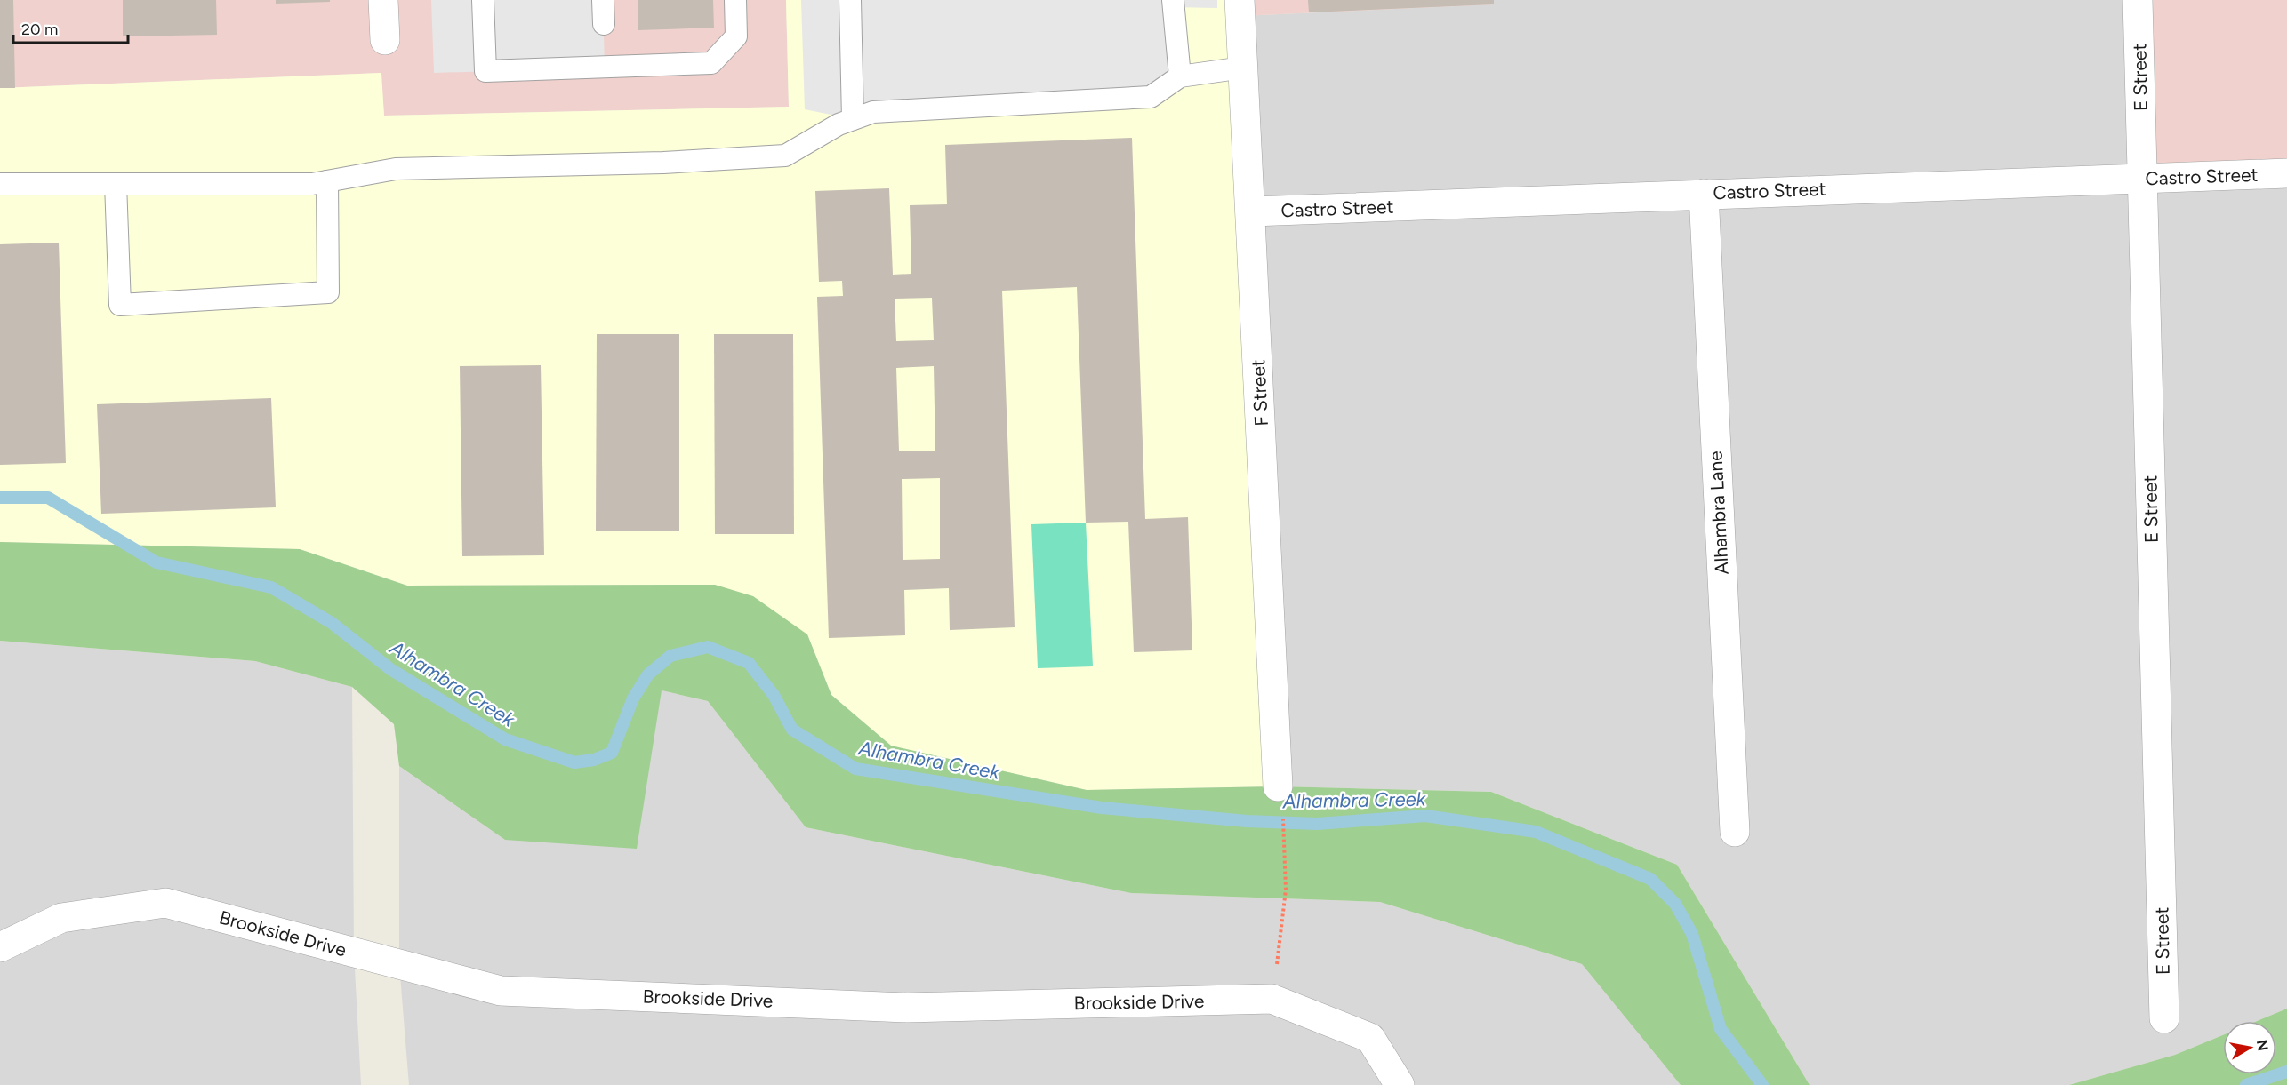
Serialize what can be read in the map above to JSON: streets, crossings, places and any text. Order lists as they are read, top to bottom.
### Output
{
  "streets": {
    "street": [
      "E Street",
      "Castro Street",
      "F Street",
      "Alhambra Lane",
      "Brookside Drive"
    ]
  },
  "crossings": [
    ["E Street", "Castro Street"],
    ["Castro Street", "F Street"],
    ["Castro Street", "Alhambra Lane"]
  ],
  "water": ["Alhambra Creek"],
  "scale_bar": "20 m",
  "north": "right"
}
